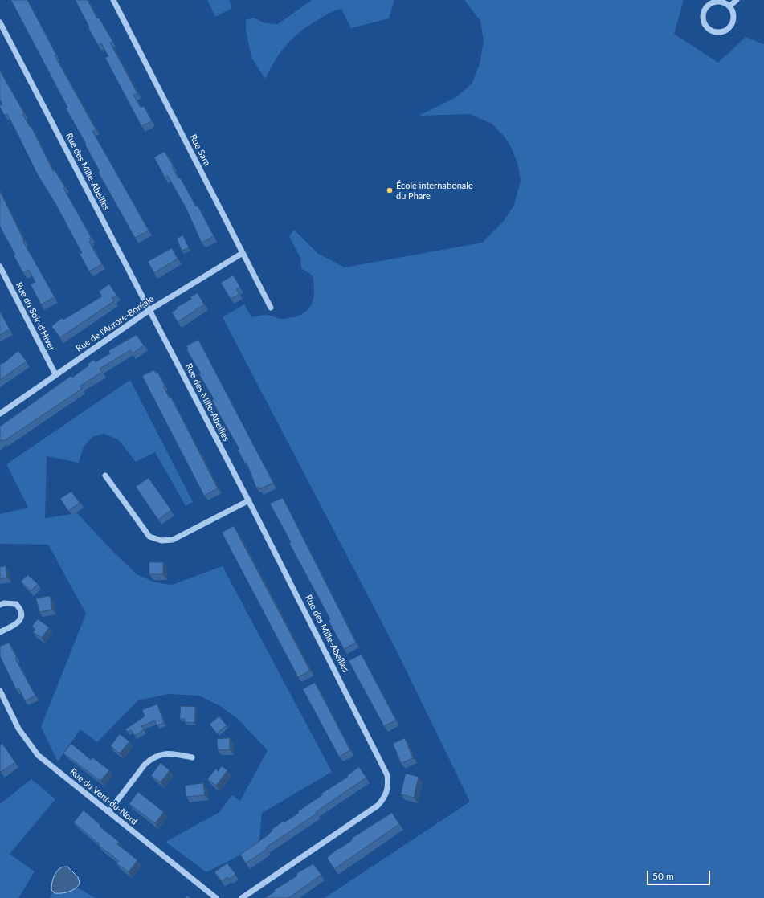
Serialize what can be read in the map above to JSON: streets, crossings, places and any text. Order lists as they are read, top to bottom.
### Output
{
  "streets": {
    "street": [
      "Rue Sara",
      "Rue des Mille-Abeilles",
      "Rue du Soir-d'Hiver",
      "Rue de l'Aurore-Boréale",
      "Rue du Vent-du-Nord"
    ]
  },
  "crossings": [
    ["Rue Sara", "Rue de l'Aurore-Boréale"],
    ["Rue des Mille-Abeilles", "Rue de l'Aurore-Boréale"],
    ["Rue du Soir-d'Hiver", "Rue de l'Aurore-Boréale"]
  ],
  "places": ["École internationale du Phare"],
  "scale_bar": "50 m"
}
